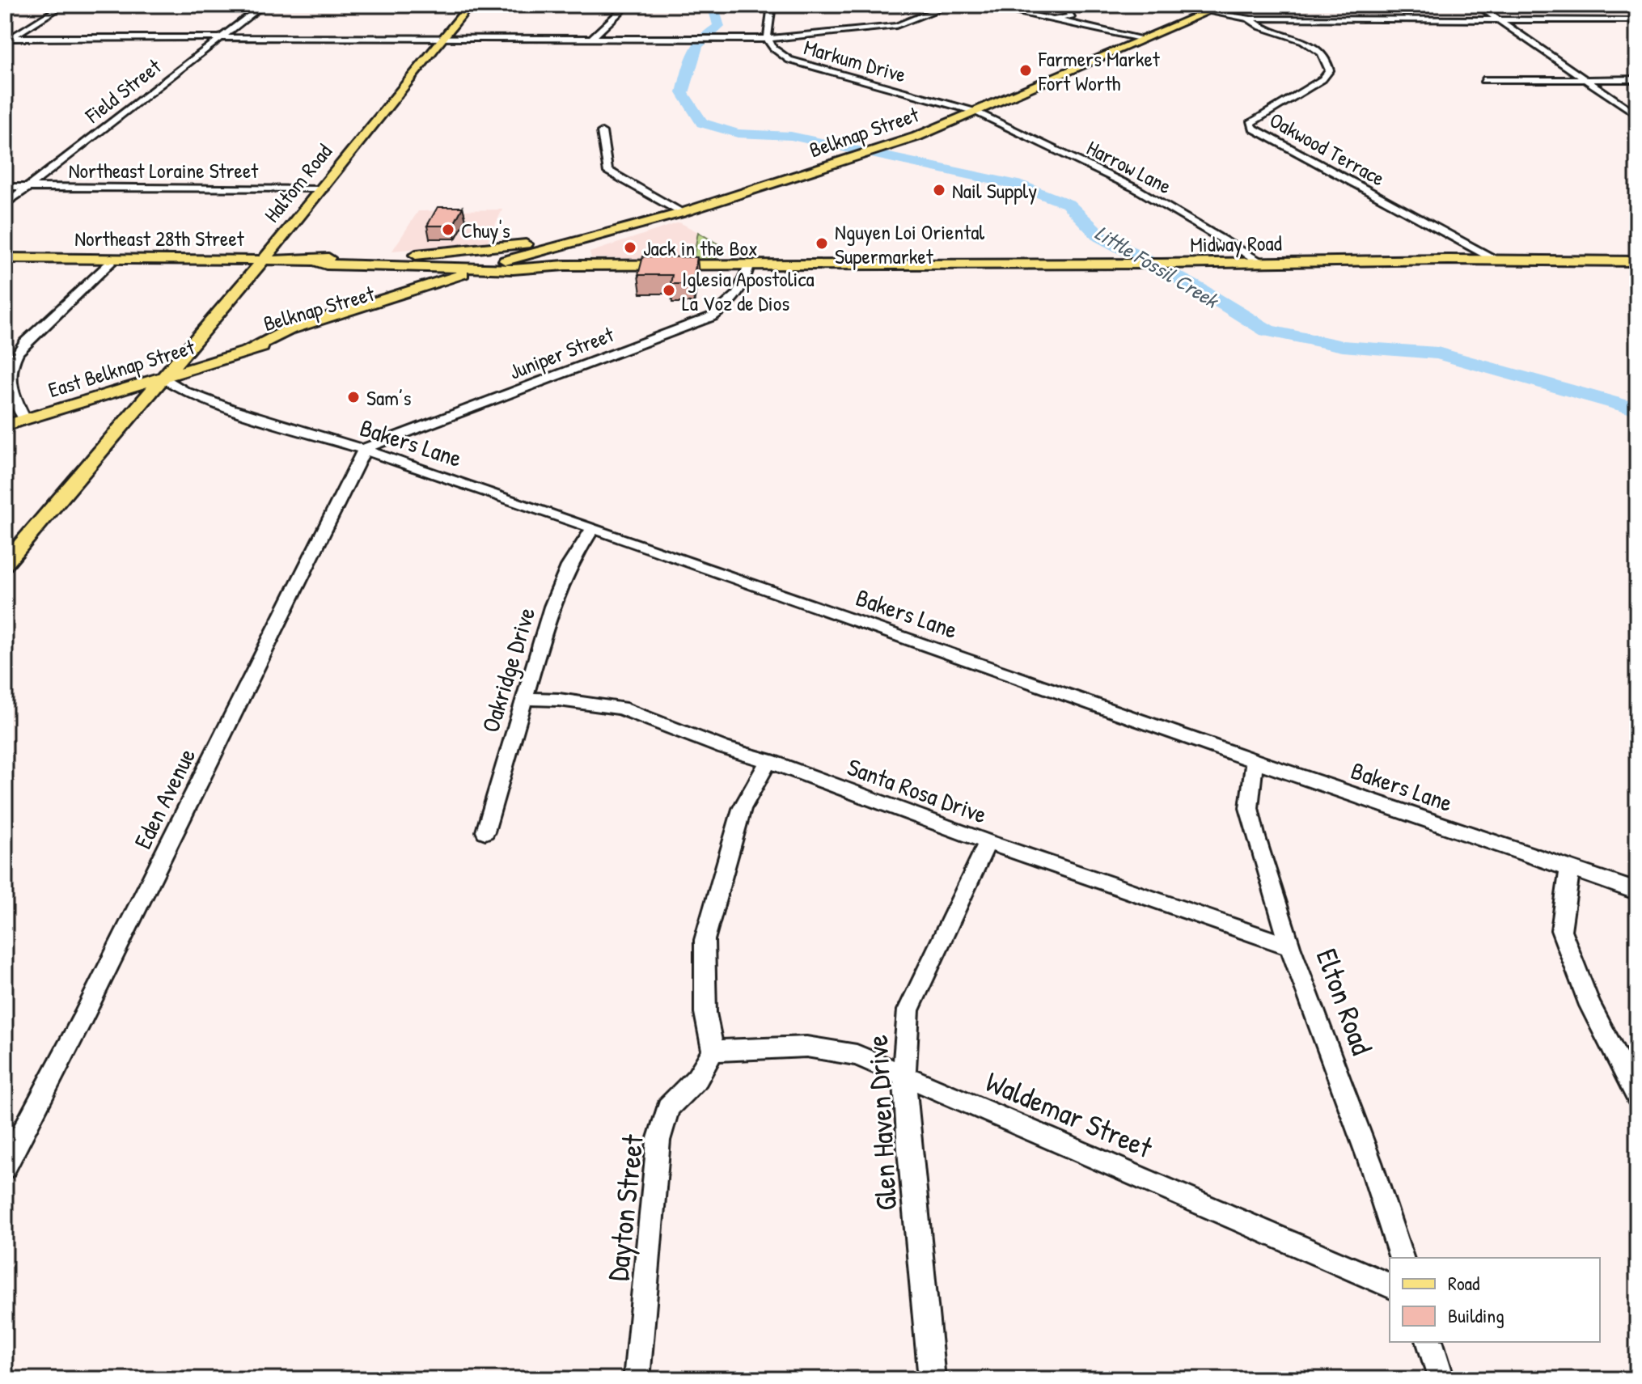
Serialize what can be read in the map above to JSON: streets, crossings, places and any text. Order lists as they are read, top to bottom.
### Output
{
  "streets": {
    "main road": [
      "Belknap Street",
      "Haltom Road",
      "Northeast 28th Street",
      "Midway Road",
      "East Belknap Street"
    ],
    "street": [
      "Markum Drive",
      "Field Street",
      "Oakwood Terrace",
      "Harrow Lane",
      "Northeast Loraine Street",
      "Juniper Street",
      "Bakers Lane",
      "Oakridge Drive",
      "Santa Rosa Drive",
      "Eden Avenue",
      "Elton Road",
      "Waldemar Street",
      "Glen Haven Drive",
      "Dayton Street"
    ]
  },
  "crossings": [
    ["Markum Drive", "Belknap Street"],
    ["Markum Drive", "Harrow Lane"],
    ["Field Street", "Northeast Loraine Street"],
    ["Belknap Street", "Oakwood Terrace"],
    ["Belknap Street", "Harrow Lane"],
    ["Belknap Street", "Northeast 28th Street"],
    ["Belknap Street", "Midway Road"],
    ["Belknap Street", "East Belknap Street"],
    ["Oakwood Terrace", "Midway Road"],
    ["Harrow Lane", "Midway Road"],
    ["Northeast Loraine Street", "Haltom Road"],
    ["Haltom Road", "Northeast 28th Street"],
    ["Haltom Road", "East Belknap Street"],
    ["Haltom Road", "Bakers Lane"],
    ["Northeast 28th Street", "Midway Road"],
    ["Midway Road", "Juniper Street"],
    ["Juniper Street", "Bakers Lane"],
    ["Juniper Street", "Eden Avenue"],
    ["East Belknap Street", "Bakers Lane"],
    ["Bakers Lane", "Oakridge Drive"],
    ["Bakers Lane", "Eden Avenue"],
    ["Bakers Lane", "Elton Road"],
    ["Oakridge Drive", "Santa Rosa Drive"],
    ["Santa Rosa Drive", "Elton Road"],
    ["Santa Rosa Drive", "Glen Haven Drive"],
    ["Waldemar Street", "Glen Haven Drive"],
    ["Waldemar Street", "Dayton Street"]
  ],
  "water": ["Little Fossil Creek"],
  "places": [
    "Farmers Market Fort Worth",
    "Nail Supply",
    "Chuy's",
    "Nguyen Loi Oriental Supermarket",
    "Jack in the Box",
    "Iglesia Apostolica La Voz de Dios",
    "Sam’s"
  ],
  "legend": ["Road", "Building"]
}
